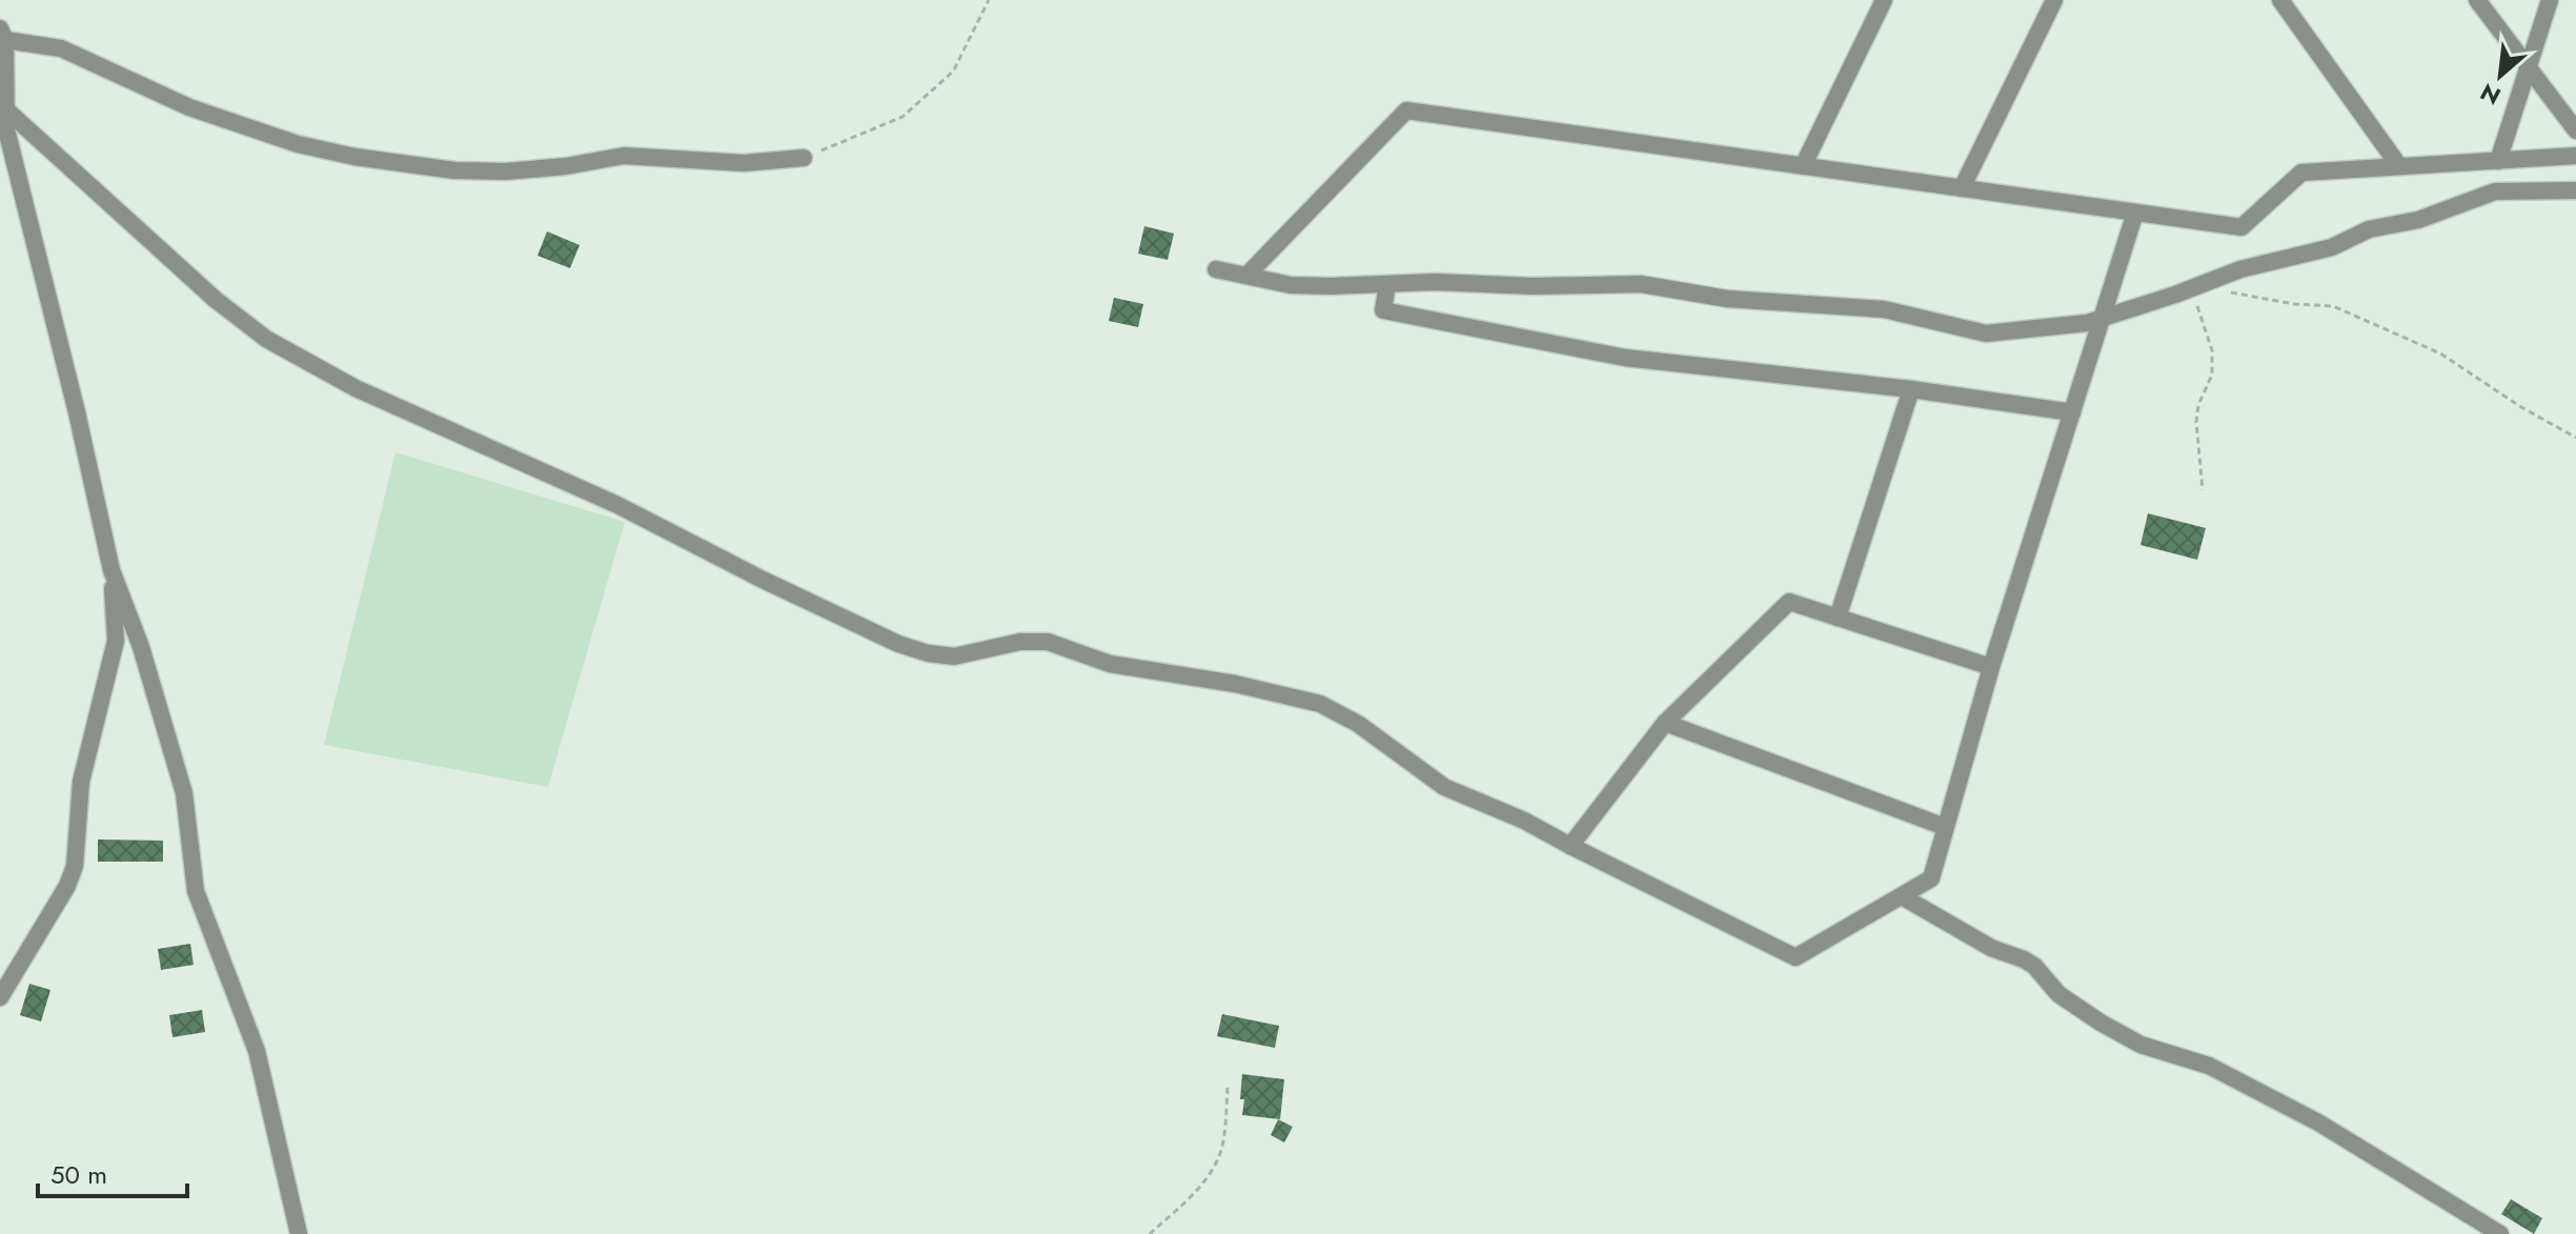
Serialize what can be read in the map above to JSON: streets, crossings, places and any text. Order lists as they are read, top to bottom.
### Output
{
  "scale_bar": "50 m",
  "north": "bottom left"
}
